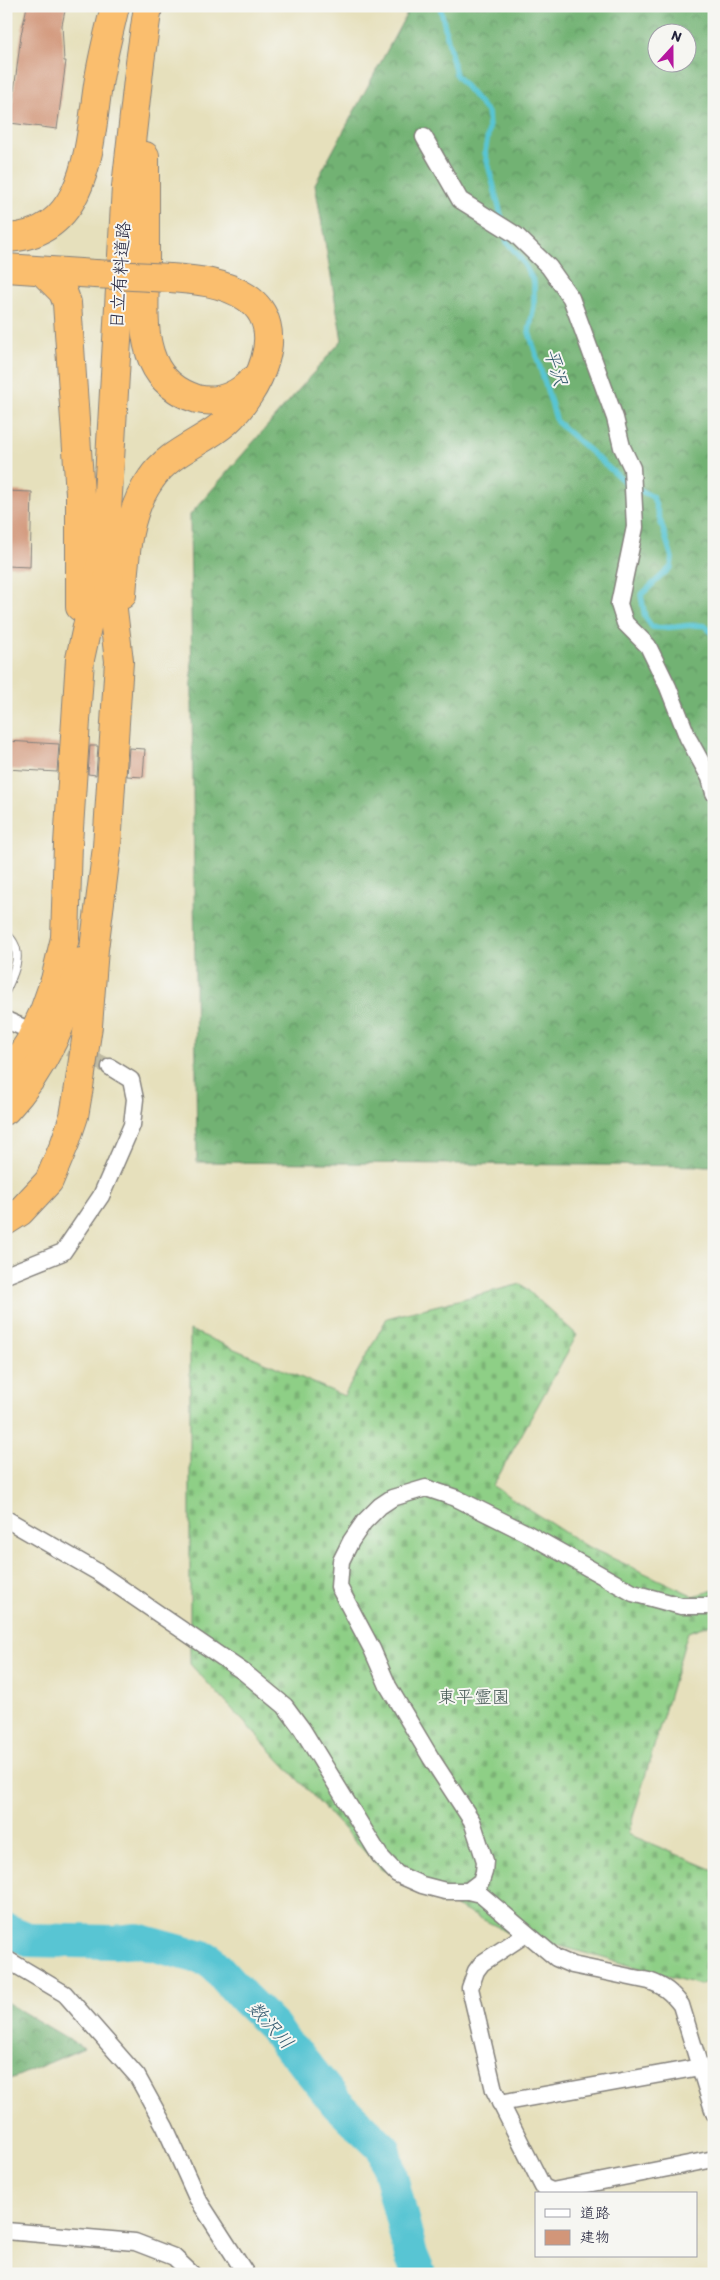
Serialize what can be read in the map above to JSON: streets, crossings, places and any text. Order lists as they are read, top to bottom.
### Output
{
  "streets": {
    "highway": ["日立有料道路"]
  },
  "water": ["平沢", "数沢川"],
  "parks": ["東平霊園"],
  "legend": ["道路", "建物"],
  "north": "top"
}
